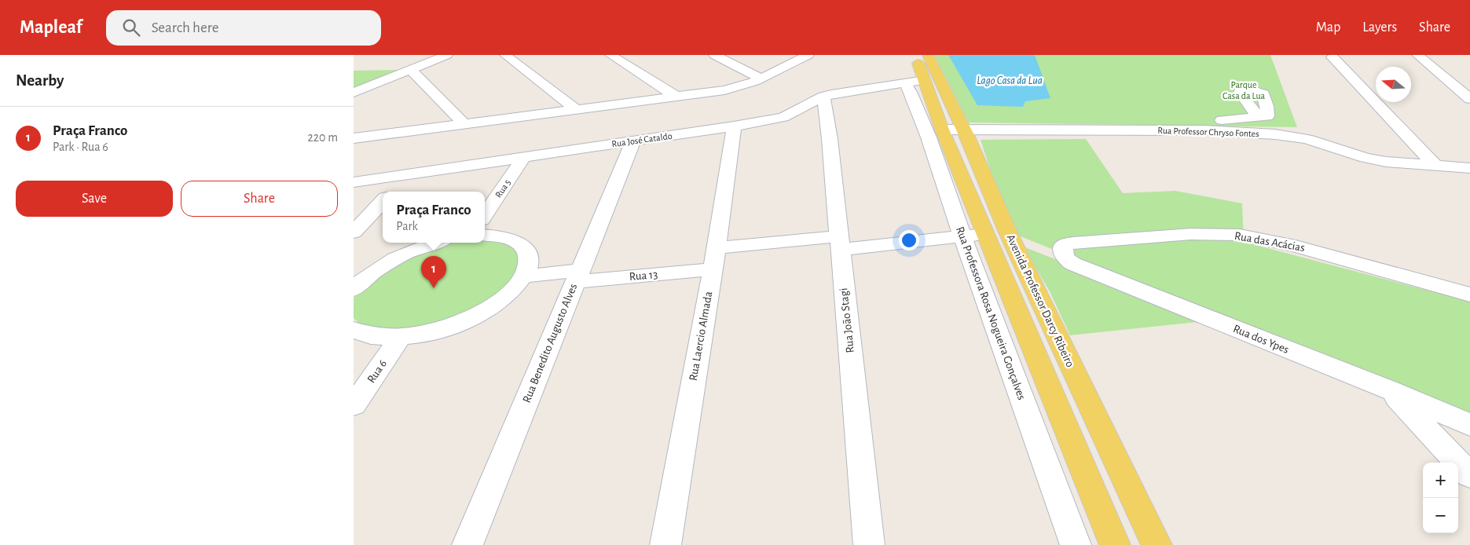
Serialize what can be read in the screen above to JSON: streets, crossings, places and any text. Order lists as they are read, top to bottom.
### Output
{
  "streets": {
    "main road": ["Avenida Professor Darcy Ribeiro"],
    "street": [
      "Rua Professor Chryso Fontes",
      "Rua José Cataldo",
      "Rua 5",
      "Rua das Acácias",
      "Rua 13",
      "Rua Professora Rosa Nogueira Gonçalves",
      "Rua João Stagi",
      "Rua Laercio Almada",
      "Rua dos Ypes",
      "Rua Benedito Augusto Alves",
      "Rua 6"
    ]
  },
  "crossings": [
    ["Rua Professor Chryso Fontes", "Avenida Professor Darcy Ribeiro"],
    ["Rua José Cataldo", "Rua 5"],
    ["Rua José Cataldo", "Avenida Professor Darcy Ribeiro"],
    ["Rua José Cataldo", "Rua Professora Rosa Nogueira Gonçalves"],
    ["Rua José Cataldo", "Rua João Stagi"],
    ["Rua José Cataldo", "Rua Laercio Almada"],
    ["Rua José Cataldo", "Rua Benedito Augusto Alves"],
    ["Rua das Acácias", "Rua dos Ypes"],
    ["Rua 13", "Avenida Professor Darcy Ribeiro"],
    ["Rua 13", "Rua Professora Rosa Nogueira Gonçalves"],
    ["Rua 13", "Rua João Stagi"],
    ["Rua 13", "Rua Laercio Almada"],
    ["Rua 13", "Rua Benedito Augusto Alves"],
    ["Avenida Professor Darcy Ribeiro", "Rua Professora Rosa Nogueira Gonçalves"]
  ],
  "water": ["Lago Casa da Lua"],
  "parks": ["Parque Casa da Lua"],
  "north": "left",
  "page": {
    "header": "Mapleaf",
    "search": "Search here",
    "nav": ["Map", "Layers", "Share"],
    "heading": "Nearby",
    "list": [
      {
        "mark": "1",
        "name": "Praça Franco",
        "note": "Park · Rua 6",
        "value": "220 m"
      }
    ],
    "buttons": ["Save", "Share"],
    "popup": ["Praça Franco", "Park"],
    "pins": "1",
    "map_buttons": ["+", "−"]
  }
}
